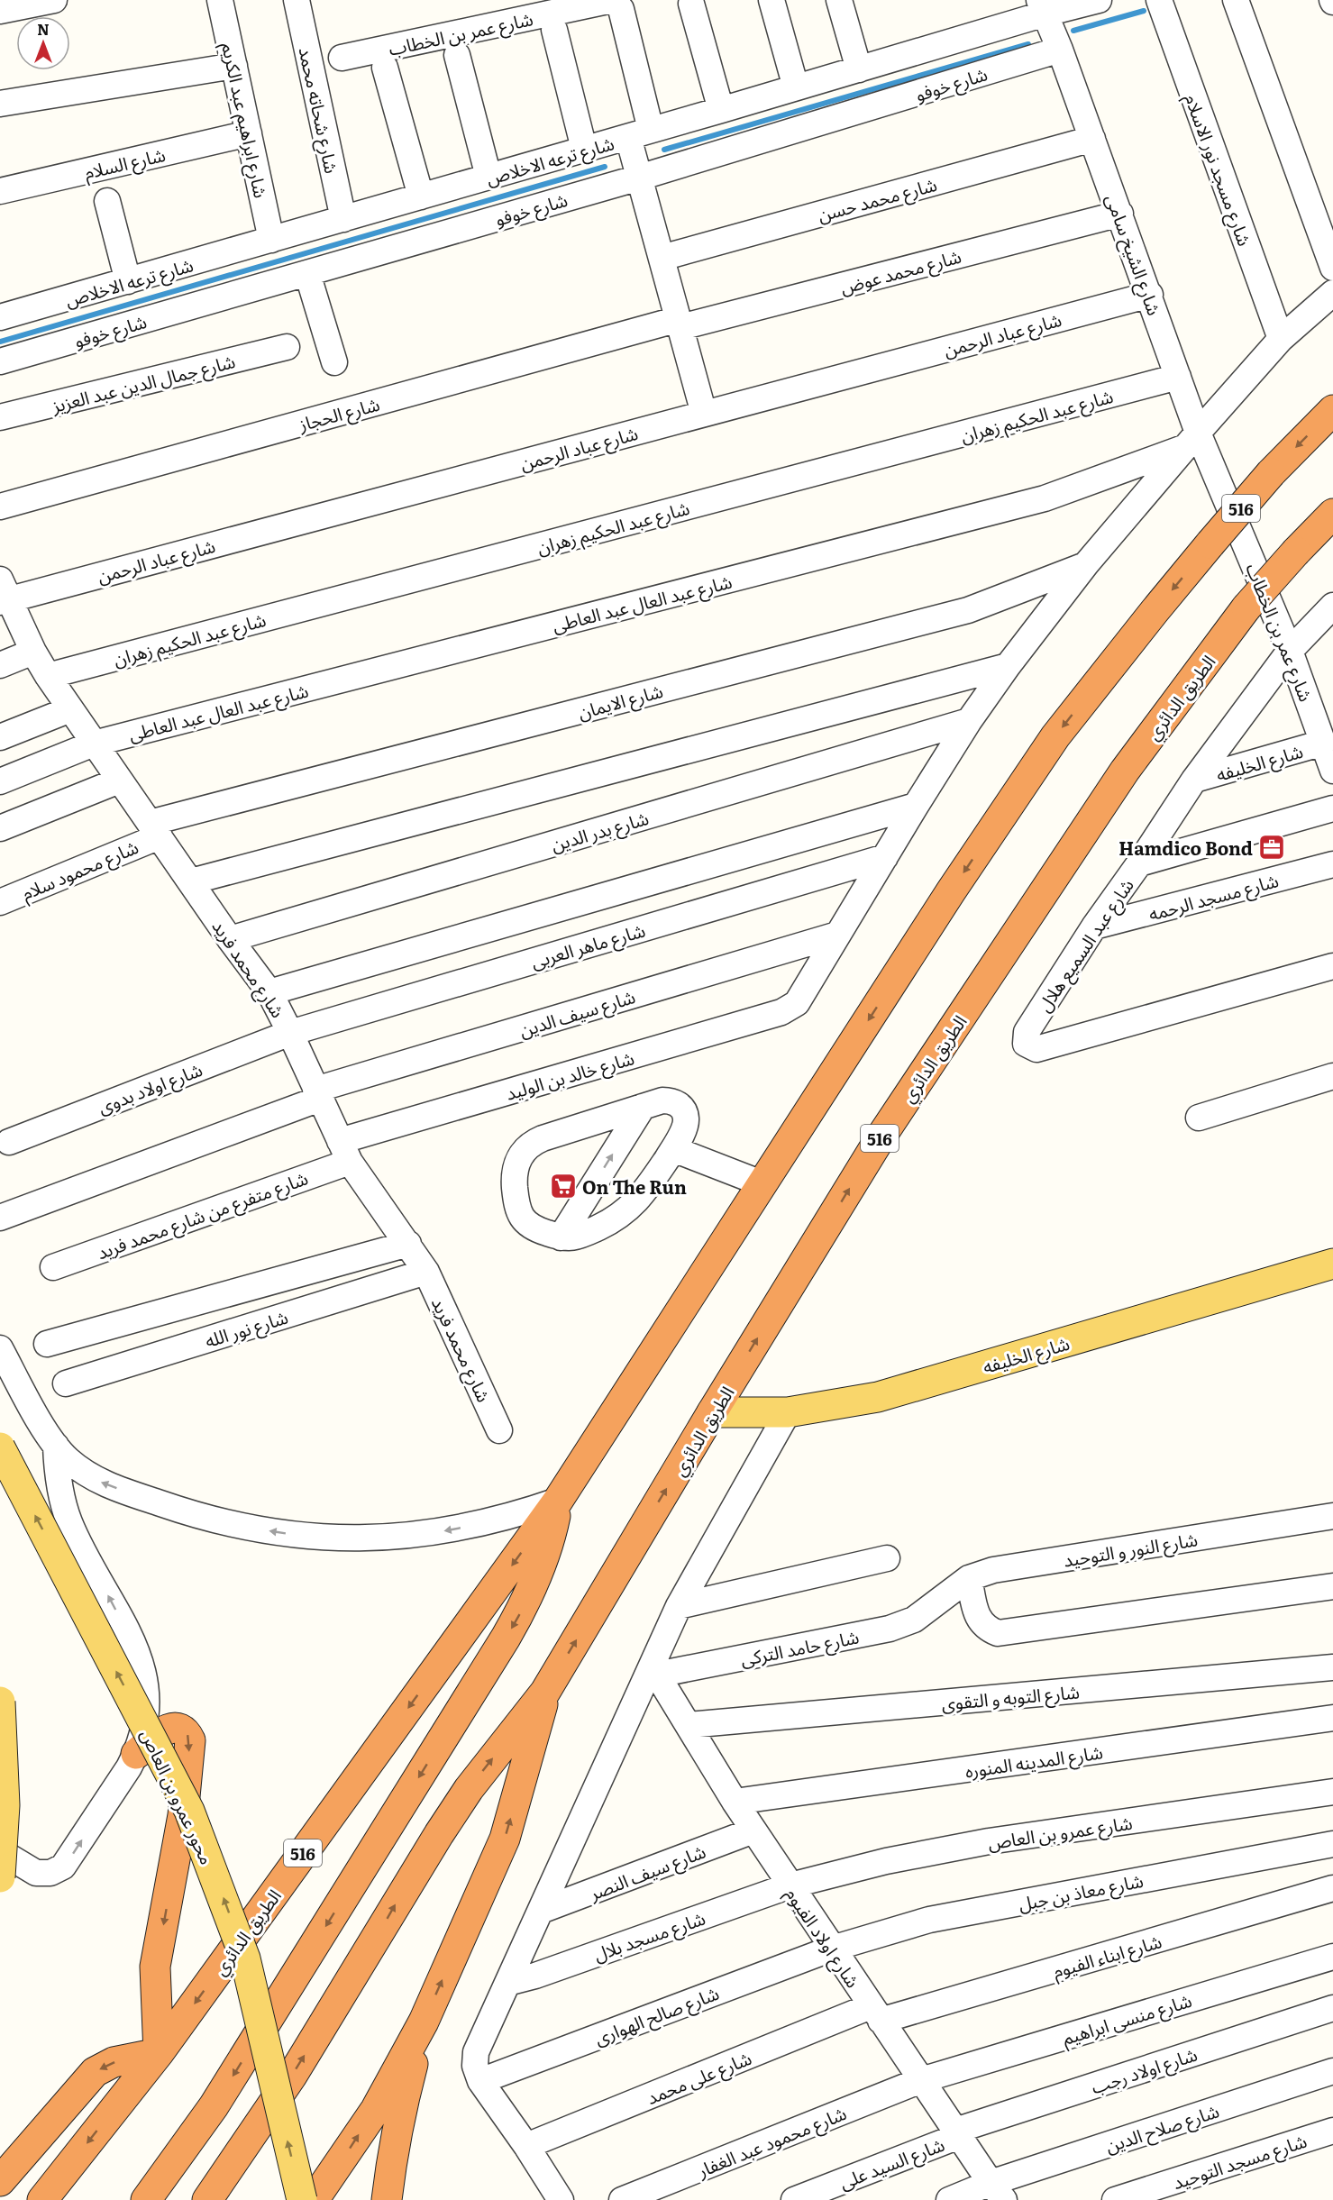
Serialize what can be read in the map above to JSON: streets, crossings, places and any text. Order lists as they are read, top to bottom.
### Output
{
  "streets": {
    "highway": ["516", "الطريق الدائري"],
    "main road": ["شارع الخليفه", "محور عمرو بن العاص"],
    "street": [
      "شارع عمر بن الخطاب",
      "شارع خوفو",
      "شارع شحاته محمد",
      "شارع ابراهيم عبد الكريم",
      "شارع ترعه الاخلاص",
      "شارع السلام",
      "شارع مسجد نور الاسلام",
      "شارع محمد حسن",
      "شارع الشيخ سامى",
      "شارع محمد عوض",
      "شارع عباد الرحمن",
      "شارع جمال الدين عبد العزيز",
      "شارع الحجاز",
      "شارع عبد الحكيم زهران",
      "شارع عبد العال عبد العاطى",
      "شارع الايمان",
      "شارع بدر الدين",
      "شارع محمود سلام",
      "شارع مسجد الرحمه",
      "شارع ماهر العربى",
      "شارع عبد السميع هلال",
      "شارع محمد فريد",
      "شارع سيف الدين",
      "شارع خالد بن الوليد",
      "شارع اولاد بدوى",
      "شارع متفرع من شارع محمد فريد",
      "شارع نور الله",
      "شارع النور و التوحيد",
      "شارع حامد التركى",
      "شارع التوبه و التقوى",
      "شارع المدينه المنوره",
      "شارع عمرو بن العاص",
      "شارع سيف النصر",
      "شارع معاذ بن جبل",
      "شارع مسجد بلال",
      "شارع اولاد الفيوم",
      "شارع ابناء الفيوم",
      "شارع صالح الهوارى",
      "شارع منسى ابراهيم",
      "شارع اولاد رجب",
      "شارع على محمد",
      "شارع صلاح الدين",
      "شارع محمود عبد الغفار",
      "شارع مسجد التوحيد",
      "شارع السيد على"
    ]
  },
  "crossings": [
    ["شارع عمر بن الخطاب", "شارع الشيخ سامى"],
    ["شارع عمر بن الخطاب", "شارع الخليفه"],
    ["شارع عمر بن الخطاب", "شارع عبد السميع هلال"],
    ["شارع خوفو", "شارع الشيخ سامى"],
    ["شارع شحاته محمد", "شارع ترعه الاخلاص"],
    ["شارع ابراهيم عبد الكريم", "شارع ترعه الاخلاص"],
    ["شارع ابراهيم عبد الكريم", "شارع السلام"],
    ["شارع ترعه الاخلاص", "شارع الشيخ سامى"],
    ["شارع محمد حسن", "شارع الشيخ سامى"],
    ["شارع الشيخ سامى", "شارع محمد عوض"],
    ["شارع الشيخ سامى", "شارع عباد الرحمن"],
    ["شارع الشيخ سامى", "شارع عبد الحكيم زهران"],
    ["شارع الشيخ سامى", "شارع عبد العال عبد العاطى"],
    ["شارع محمد عوض", "شارع الحجاز"],
    ["شارع عباد الرحمن", "شارع محمد فريد"],
    ["شارع عبد الحكيم زهران", "شارع محمد فريد"],
    ["شارع عبد العال عبد العاطى", "شارع محمد فريد"],
    ["الطريق الدائري", "شارع الخليفه"],
    ["شارع الايمان", "شارع محمود سلام"],
    ["شارع الايمان", "شارع محمد فريد"],
    ["شارع الخليفه", "شارع عبد السميع هلال"],
    ["شارع بدر الدين", "شارع محمد فريد"],
    ["شارع محمود سلام", "شارع محمد فريد"],
    ["شارع مسجد الرحمه", "شارع عبد السميع هلال"],
    ["شارع ماهر العربى", "شارع محمد فريد"],
    ["شارع ماهر العربى", "شارع اولاد بدوى"],
    ["شارع محمد فريد", "شارع سيف الدين"],
    ["شارع محمد فريد", "شارع خالد بن الوليد"],
    ["شارع محمد فريد", "شارع اولاد بدوى"],
    ["شارع محمد فريد", "شارع متفرع من شارع محمد فريد"],
    ["شارع محمد فريد", "شارع نور الله"],
    ["شارع سيف الدين", "شارع خالد بن الوليد"],
    ["شارع خالد بن الوليد", "شارع متفرع من شارع محمد فريد"],
    ["شارع النور و التوحيد", "شارع حامد التركى"],
    ["شارع حامد التركى", "شارع اولاد الفيوم"],
    ["شارع التوبه و التقوى", "شارع اولاد الفيوم"],
    ["شارع المدينه المنوره", "شارع اولاد الفيوم"],
    ["شارع عمرو بن العاص", "شارع مسجد بلال"],
    ["شارع عمرو بن العاص", "شارع اولاد الفيوم"],
    ["شارع سيف النصر", "شارع اولاد الفيوم"],
    ["شارع معاذ بن جبل", "شارع اولاد الفيوم"],
    ["شارع معاذ بن جبل", "شارع صالح الهوارى"],
    ["شارع مسجد بلال", "شارع اولاد الفيوم"],
    ["شارع اولاد الفيوم", "شارع ابناء الفيوم"],
    ["شارع اولاد الفيوم", "شارع صالح الهوارى"],
    ["شارع اولاد الفيوم", "شارع منسى ابراهيم"],
    ["شارع اولاد الفيوم", "شارع اولاد رجب"],
    ["شارع اولاد الفيوم", "شارع على محمد"],
    ["شارع اولاد الفيوم", "شارع صلاح الدين"],
    ["شارع اولاد الفيوم", "شارع محمود عبد الغفار"],
    ["شارع اولاد الفيوم", "شارع السيد على"],
    ["شارع ابناء الفيوم", "شارع على محمد"],
    ["شارع منسى ابراهيم", "شارع محمود عبد الغفار"],
    ["شارع اولاد رجب", "شارع السيد على"]
  ],
  "one_way": ["محور عمرو بن العاص"],
  "places": {
    "office": ["Hamdico Bond"],
    "supermarket": ["On The Run"]
  },
  "north": "top"
}
